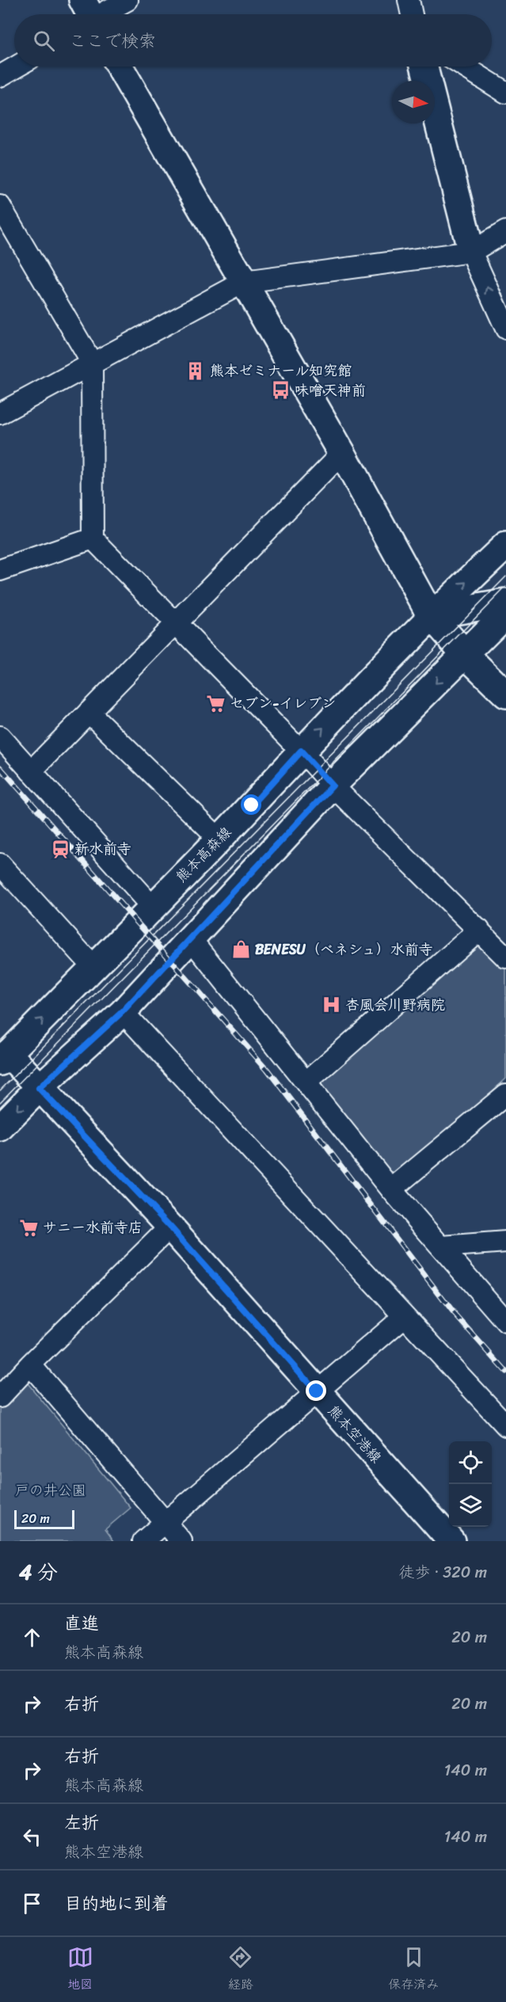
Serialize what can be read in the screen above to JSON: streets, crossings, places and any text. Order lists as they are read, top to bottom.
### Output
{
  "streets": {
    "main road": ["熊本高森線", "熊本空港線"]
  },
  "crossings": [
    ["熊本高森線", "熊本空港線"]
  ],
  "parks": ["戸の井公園"],
  "places": {
    "building": ["熊本ゼミナール知究館"],
    "bus stop": ["味噌天神前"],
    "supermarket": ["セブン-イレブン", "サニー水前寺店"],
    "station": ["新水前寺"],
    "shop": ["BENESU（ベネシュ）水前寺"],
    "hospital": ["杏風会川野病院"]
  },
  "scale_bar": "20 m",
  "north": "right",
  "page": {
    "search": "ここで検索",
    "scale": "20 m",
    "heading": ["4 分", "徒歩 · 320 m"],
    "list": [
      ["直進", "熊本高森線", "20 m"],
      ["右折", "20 m"],
      ["右折", "熊本高森線", "140 m"],
      ["左折", "熊本空港線", "140 m"],
      "目的地に到着"
    ],
    "nav": ["地図", "経路", "保存済み"]
  }
}
